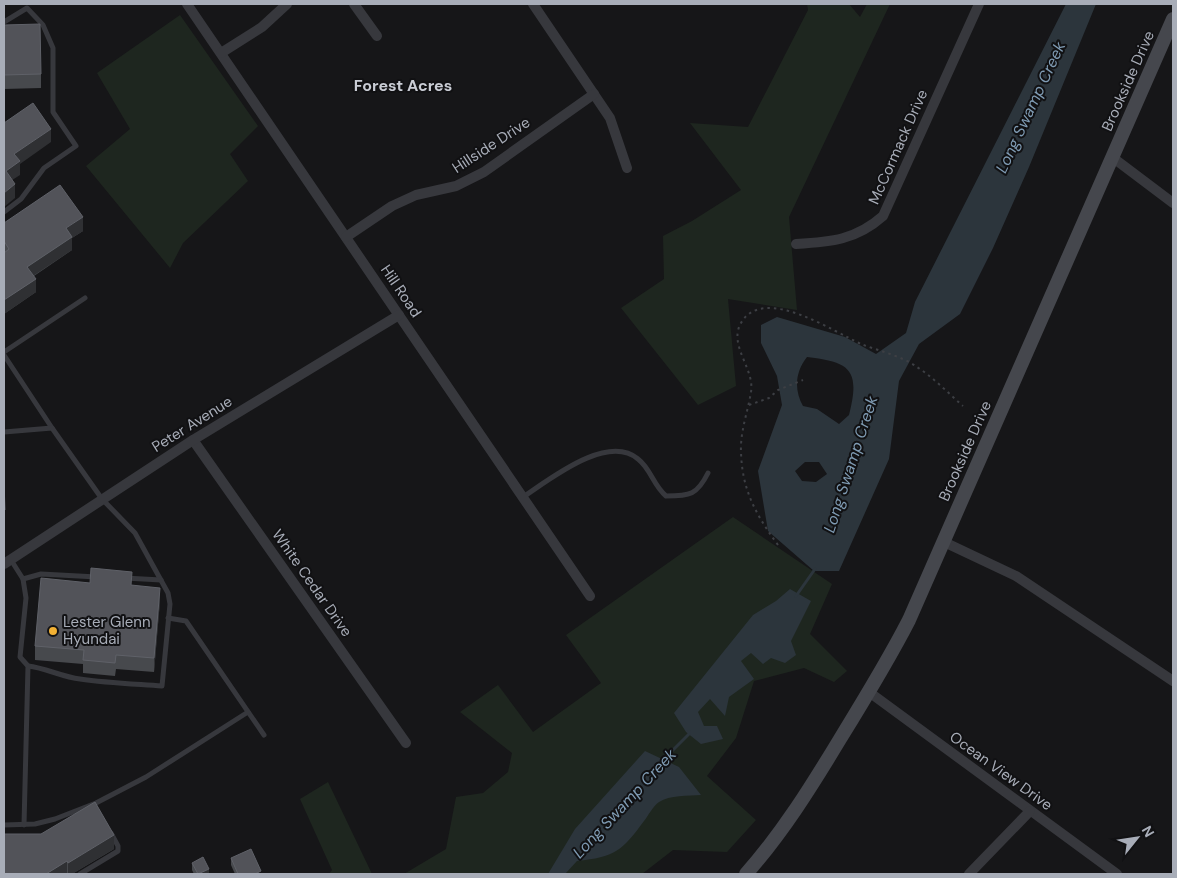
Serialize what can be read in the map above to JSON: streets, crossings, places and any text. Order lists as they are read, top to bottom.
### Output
{
  "streets": {
    "street": [
      "Brookside Drive",
      "Hillside Drive",
      "McCormack Drive",
      "Hill Road",
      "Peter Avenue",
      "White Cedar Drive",
      "Ocean View Drive"
    ]
  },
  "crossings": [
    ["Brookside Drive", "Ocean View Drive"],
    ["Hillside Drive", "Hill Road"],
    ["Hill Road", "Peter Avenue"],
    ["Peter Avenue", "White Cedar Drive"]
  ],
  "districts": ["Forest Acres"],
  "water": ["Long Swamp Creek"],
  "places": ["Lester Glenn Hyundai"],
  "north": "top right"
}
